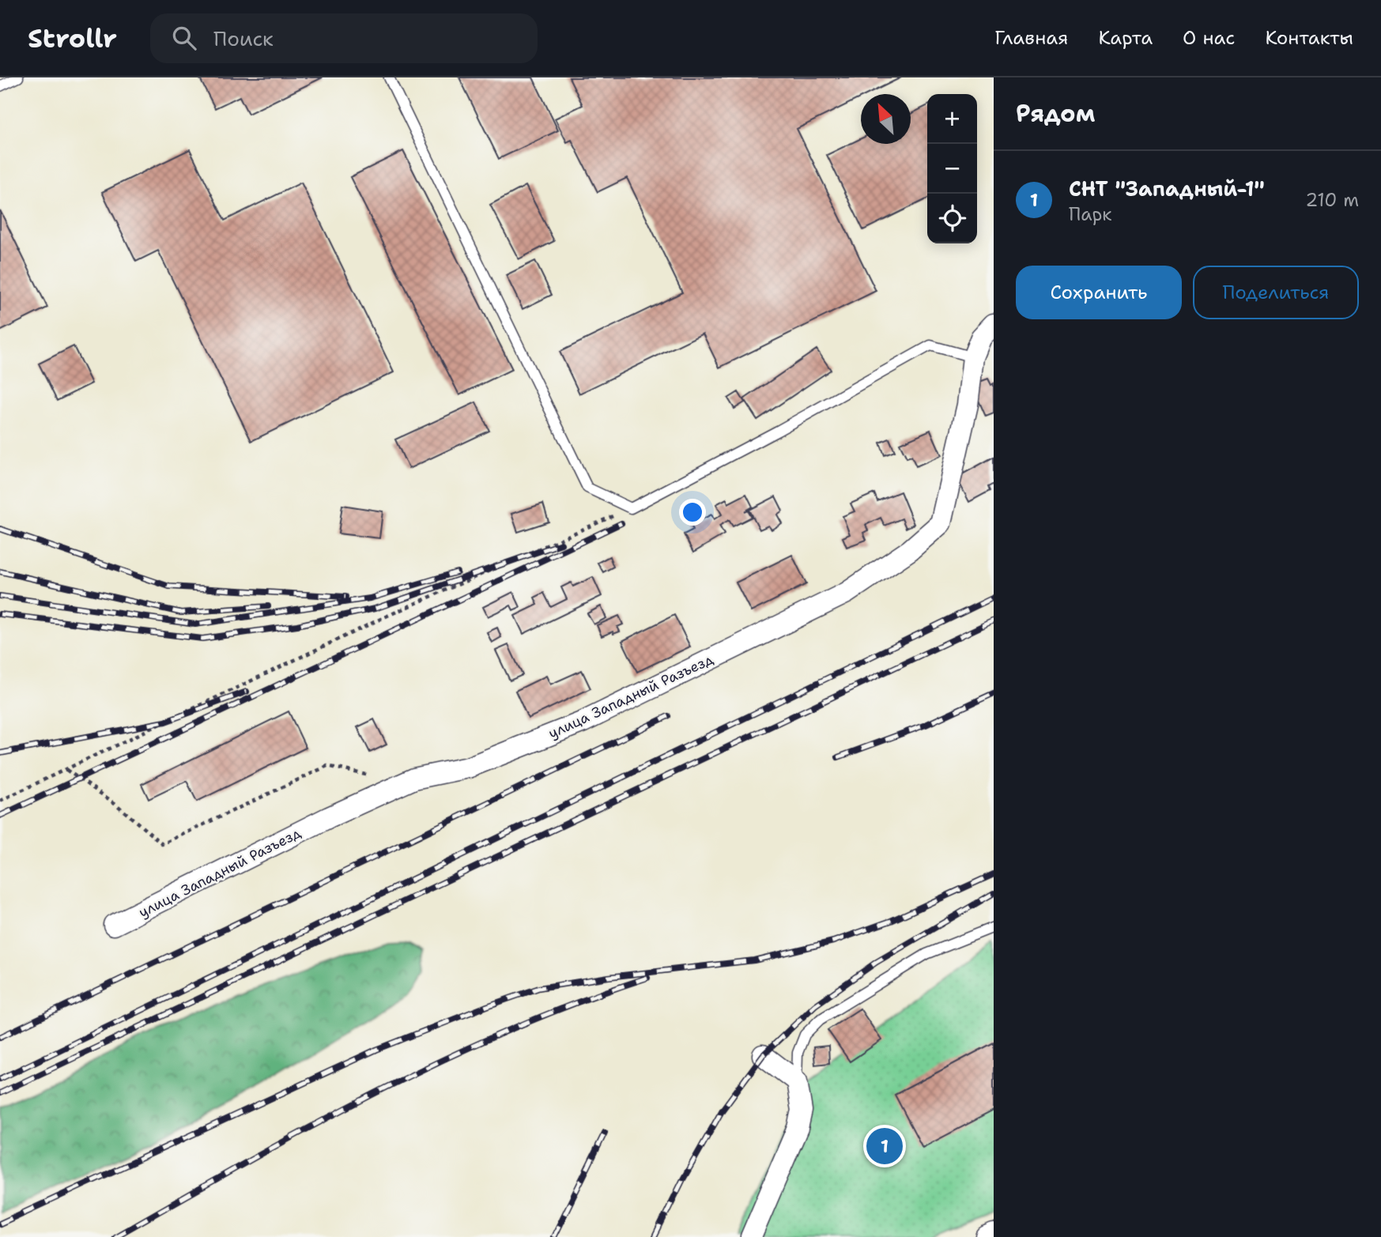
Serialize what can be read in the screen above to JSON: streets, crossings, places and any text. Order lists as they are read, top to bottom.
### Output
{
  "streets": {
    "street": ["улица Западный Разъезд"]
  },
  "north": "top left",
  "page": {
    "header": "Strollr",
    "search": "Поиск",
    "nav": [
      "Главная",
      "Карта",
      "О нас",
      "Контакты"
    ],
    "heading": "Рядом",
    "map_buttons": ["+", "−"],
    "list": [
      {
        "mark": "1",
        "name": "СНТ \"Западный-1\"",
        "note": "Парк",
        "value": "210 m"
      }
    ],
    "buttons": ["Сохранить", "Поделиться"],
    "pins": "1"
  }
}
